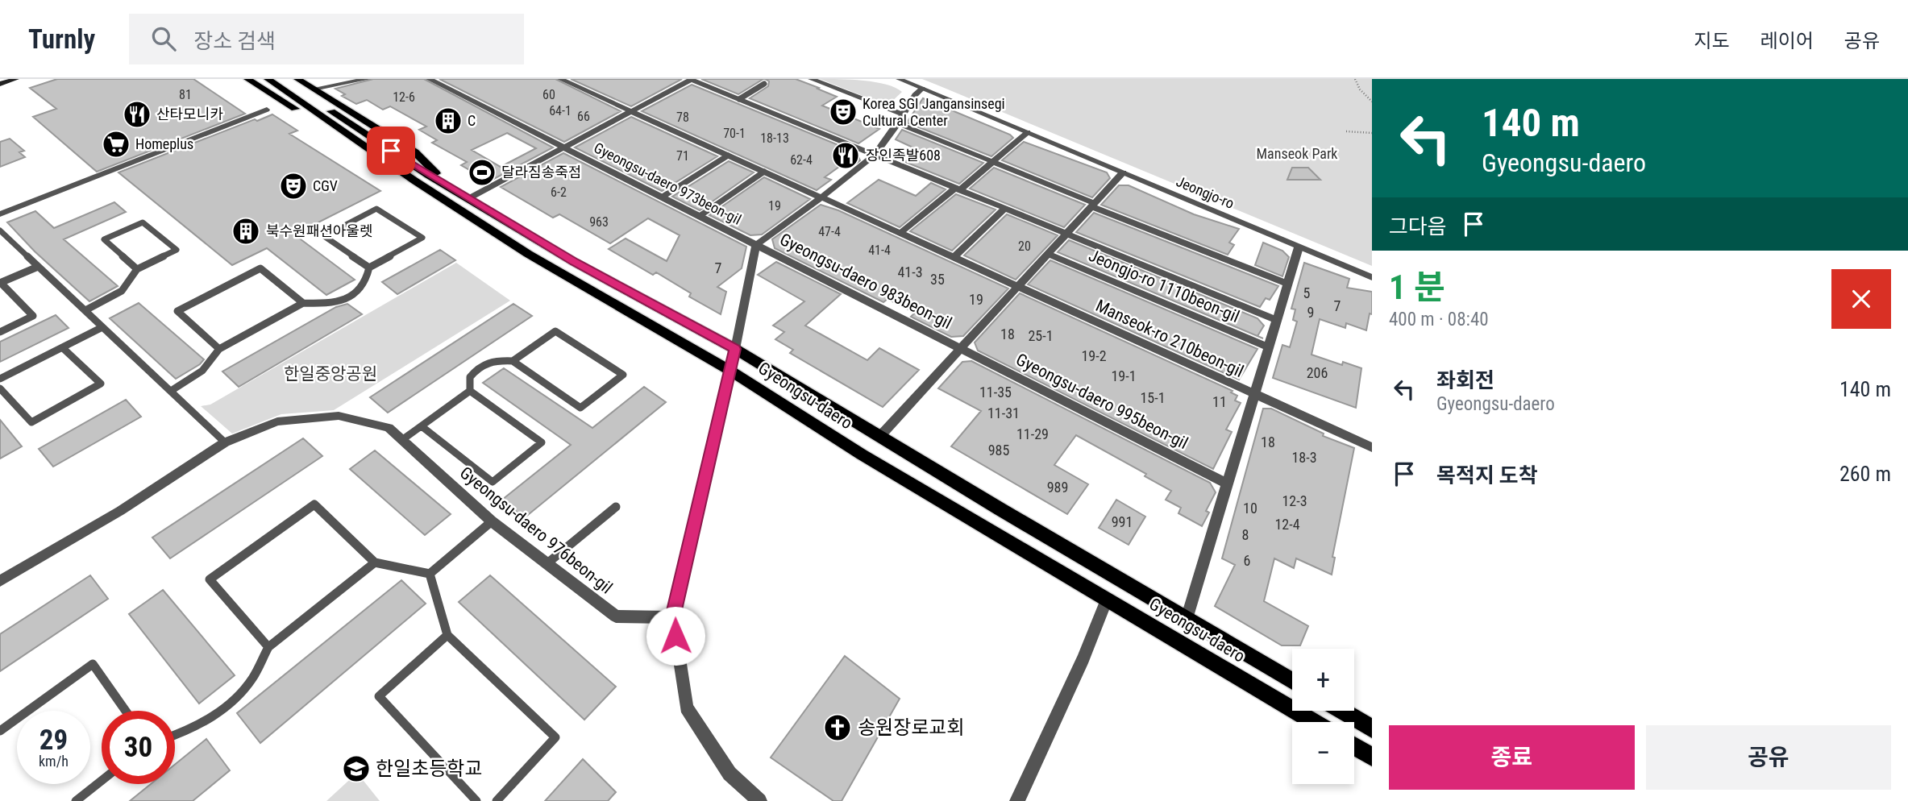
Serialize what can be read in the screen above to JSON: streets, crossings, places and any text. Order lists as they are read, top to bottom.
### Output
{
  "streets": {
    "main road": ["Gyeongsu-daero"],
    "street": [
      "Gyeongsu-daero 973beon-gil",
      "Jeongjo-ro",
      "Gyeongsu-daero 983beon-gil",
      "Jeongjo-ro 1110beon-gil",
      "Manseok-ro 210beon-gil",
      "Gyeongsu-daero 995beon-gil",
      "Gyeongsu-daero 976beon-gil"
    ]
  },
  "crossings": [
    ["Gyeongsu-daero 973beon-gil", "Gyeongsu-daero 983beon-gil"],
    ["Jeongjo-ro", "Gyeongsu-daero 983beon-gil"],
    ["Gyeongsu-daero 983beon-gil", "Jeongjo-ro 1110beon-gil"],
    ["Gyeongsu-daero 983beon-gil", "Manseok-ro 210beon-gil"],
    ["Gyeongsu-daero 983beon-gil", "Gyeongsu-daero"],
    ["Gyeongsu-daero 983beon-gil", "Gyeongsu-daero 995beon-gil"]
  ],
  "parks": ["Manseok Park", "한일중앙공원"],
  "places": {
    "theatre": ["Korea SGI Jangansinsegi Cultural Center", "CGV"],
    "restaurant": ["산타모니카", "장인족발608"],
    "building": ["C", "북수원패션아울렛"],
    "supermarket": ["Homeplus"],
    "sports": ["달라짐송죽점"],
    "church": ["송원장로교회"],
    "school or university": ["한일초등학교"]
  },
  "house_numbers": [
    "81",
    "60",
    "12-6",
    "64-1",
    "66",
    "78",
    "70-1",
    "18-13",
    "71",
    "62-4",
    "6-2",
    "19",
    "963",
    "47-4",
    "20",
    "41-4",
    "7",
    "41-3",
    "35",
    "5",
    "19",
    "7",
    "9",
    "18",
    "25-1",
    "19-2",
    "206",
    "19-1",
    "11-35",
    "15-1",
    "11",
    "11-31",
    "11-29",
    "18",
    "985",
    "18-3",
    "989",
    "12-3",
    "10",
    "991",
    "12-4",
    "8",
    "6"
  ],
  "page": {
    "header": "Turnly",
    "search": "장소 검색",
    "nav": ["지도", "레이어", "공유"],
    "turn": ["140 m", "Gyeongsu-daero"],
    "then": "그다음",
    "heading": ["1 분", "400 m · 08:40"],
    "list": [
      {
        "name": "좌회전",
        "note": "Gyeongsu-daero",
        "value": "140 m"
      },
      {
        "name": "목적지 도착",
        "value": "260 m"
      }
    ],
    "map_buttons": ["+", "−"],
    "speed": "29 km/h",
    "limit": "30",
    "buttons": ["종료", "공유"]
  }
}
